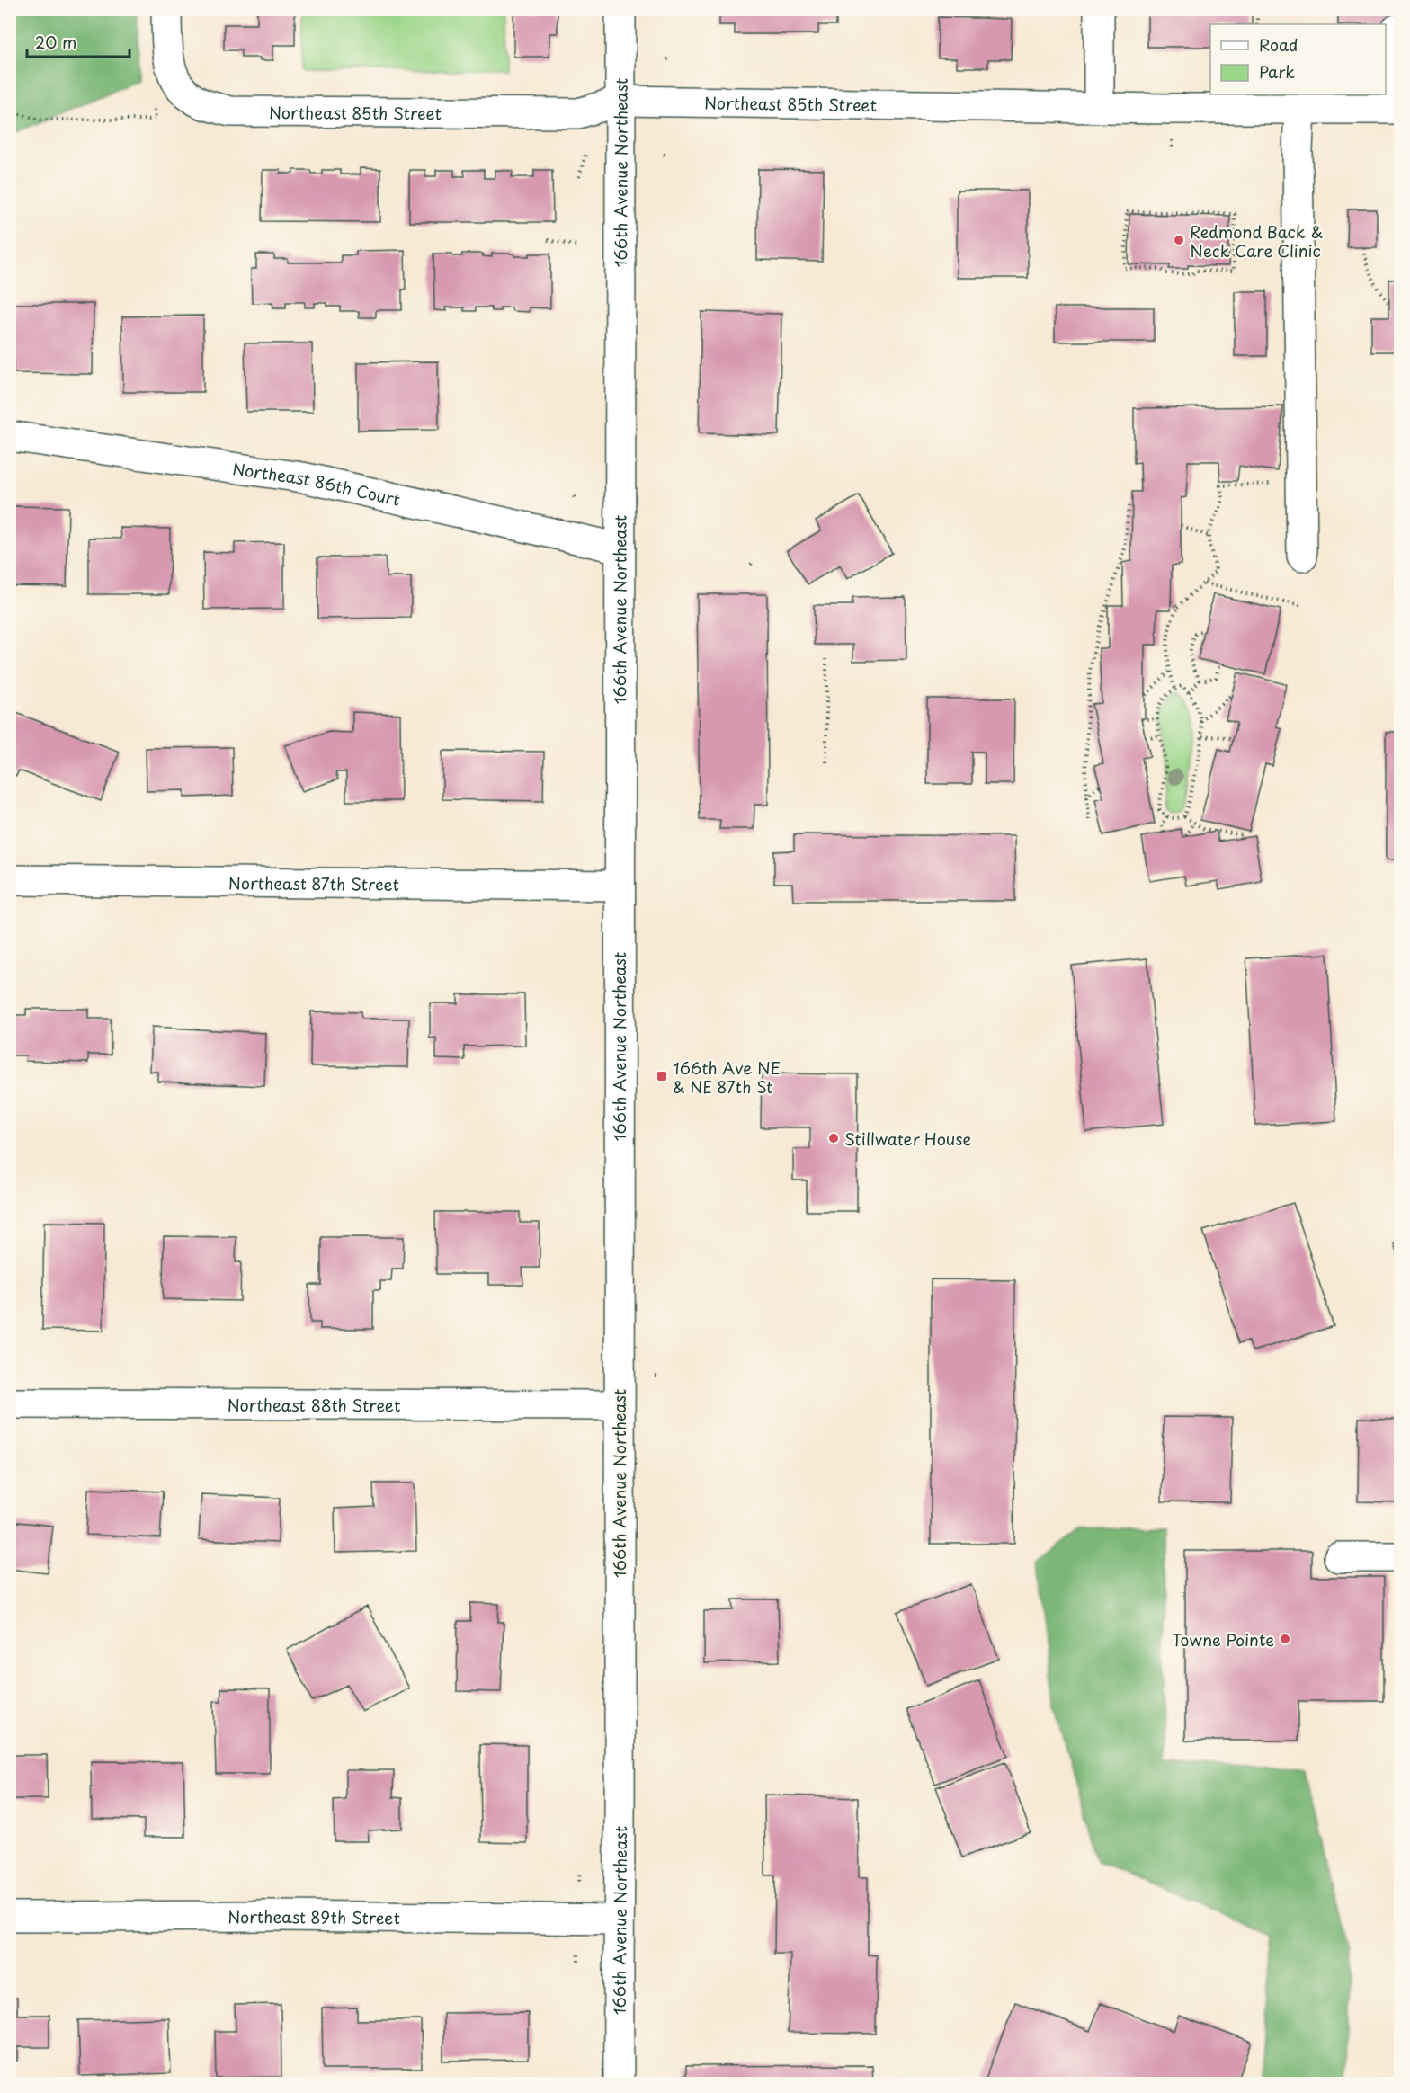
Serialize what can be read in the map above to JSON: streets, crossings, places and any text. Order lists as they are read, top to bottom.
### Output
{
  "streets": {
    "street": [
      "Northeast 85th Street",
      "166th Avenue Northeast",
      "Northeast 86th Court",
      "Northeast 87th Street",
      "Northeast 88th Street",
      "Northeast 89th Street"
    ]
  },
  "crossings": [
    ["Northeast 85th Street", "166th Avenue Northeast"],
    ["166th Avenue Northeast", "Northeast 86th Court"],
    ["166th Avenue Northeast", "Northeast 87th Street"],
    ["166th Avenue Northeast", "Northeast 88th Street"],
    ["166th Avenue Northeast", "Northeast 89th Street"]
  ],
  "places": {
    "other": ["Redmond Back & Neck Care Clinic", "Stillwater House", "Towne Pointe"],
    "transit": ["166th Ave NE & NE 87th St"]
  },
  "legend": ["Road", "Park"],
  "scale_bar": "20 m"
}
